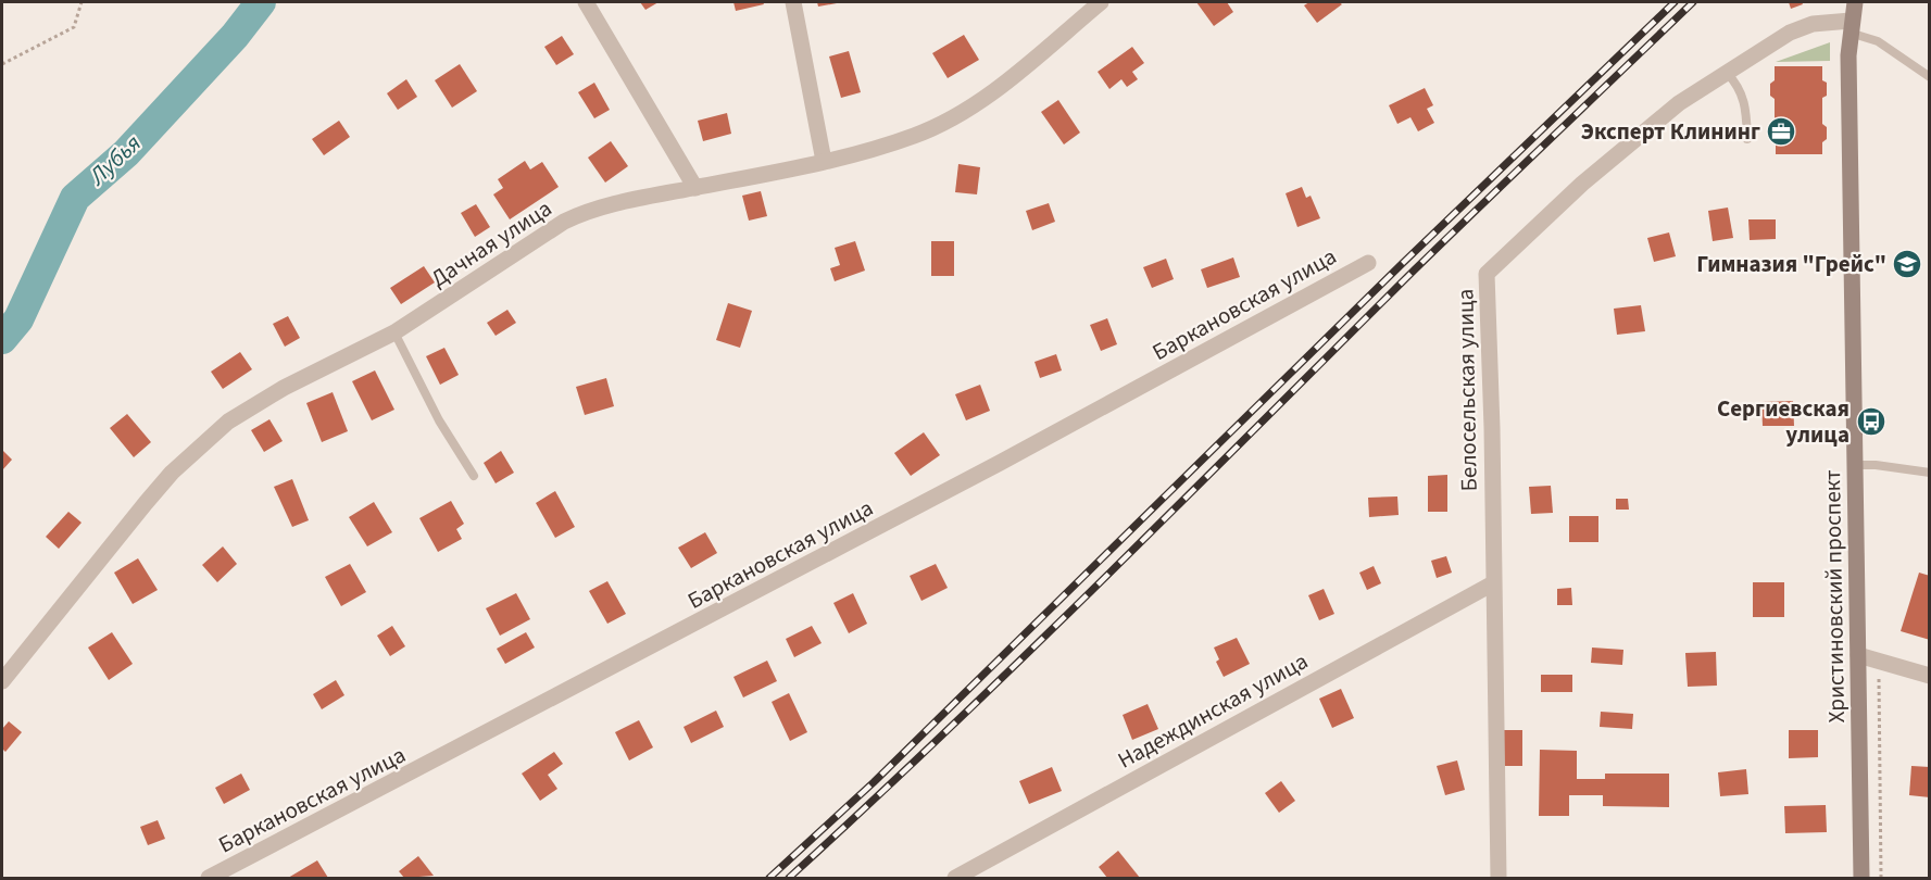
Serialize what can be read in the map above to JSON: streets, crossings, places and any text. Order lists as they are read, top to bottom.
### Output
{
  "streets": {
    "street": [
      "Дачная улица",
      "Баркановская улица",
      "Белосельская улица",
      "Христиновский проспект",
      "Надеждинская улица"
    ]
  },
  "crossings": [
    ["Белосельская улица", "Христиновский проспект"],
    ["Белосельская улица", "Надеждинская улица"]
  ],
  "water": ["Лубья"],
  "places": {
    "office": ["Эксперт Клининг"],
    "school or university": ["Гимназия \"Грейс\""],
    "bus stop": ["Сергиевская улица"]
  }
}
